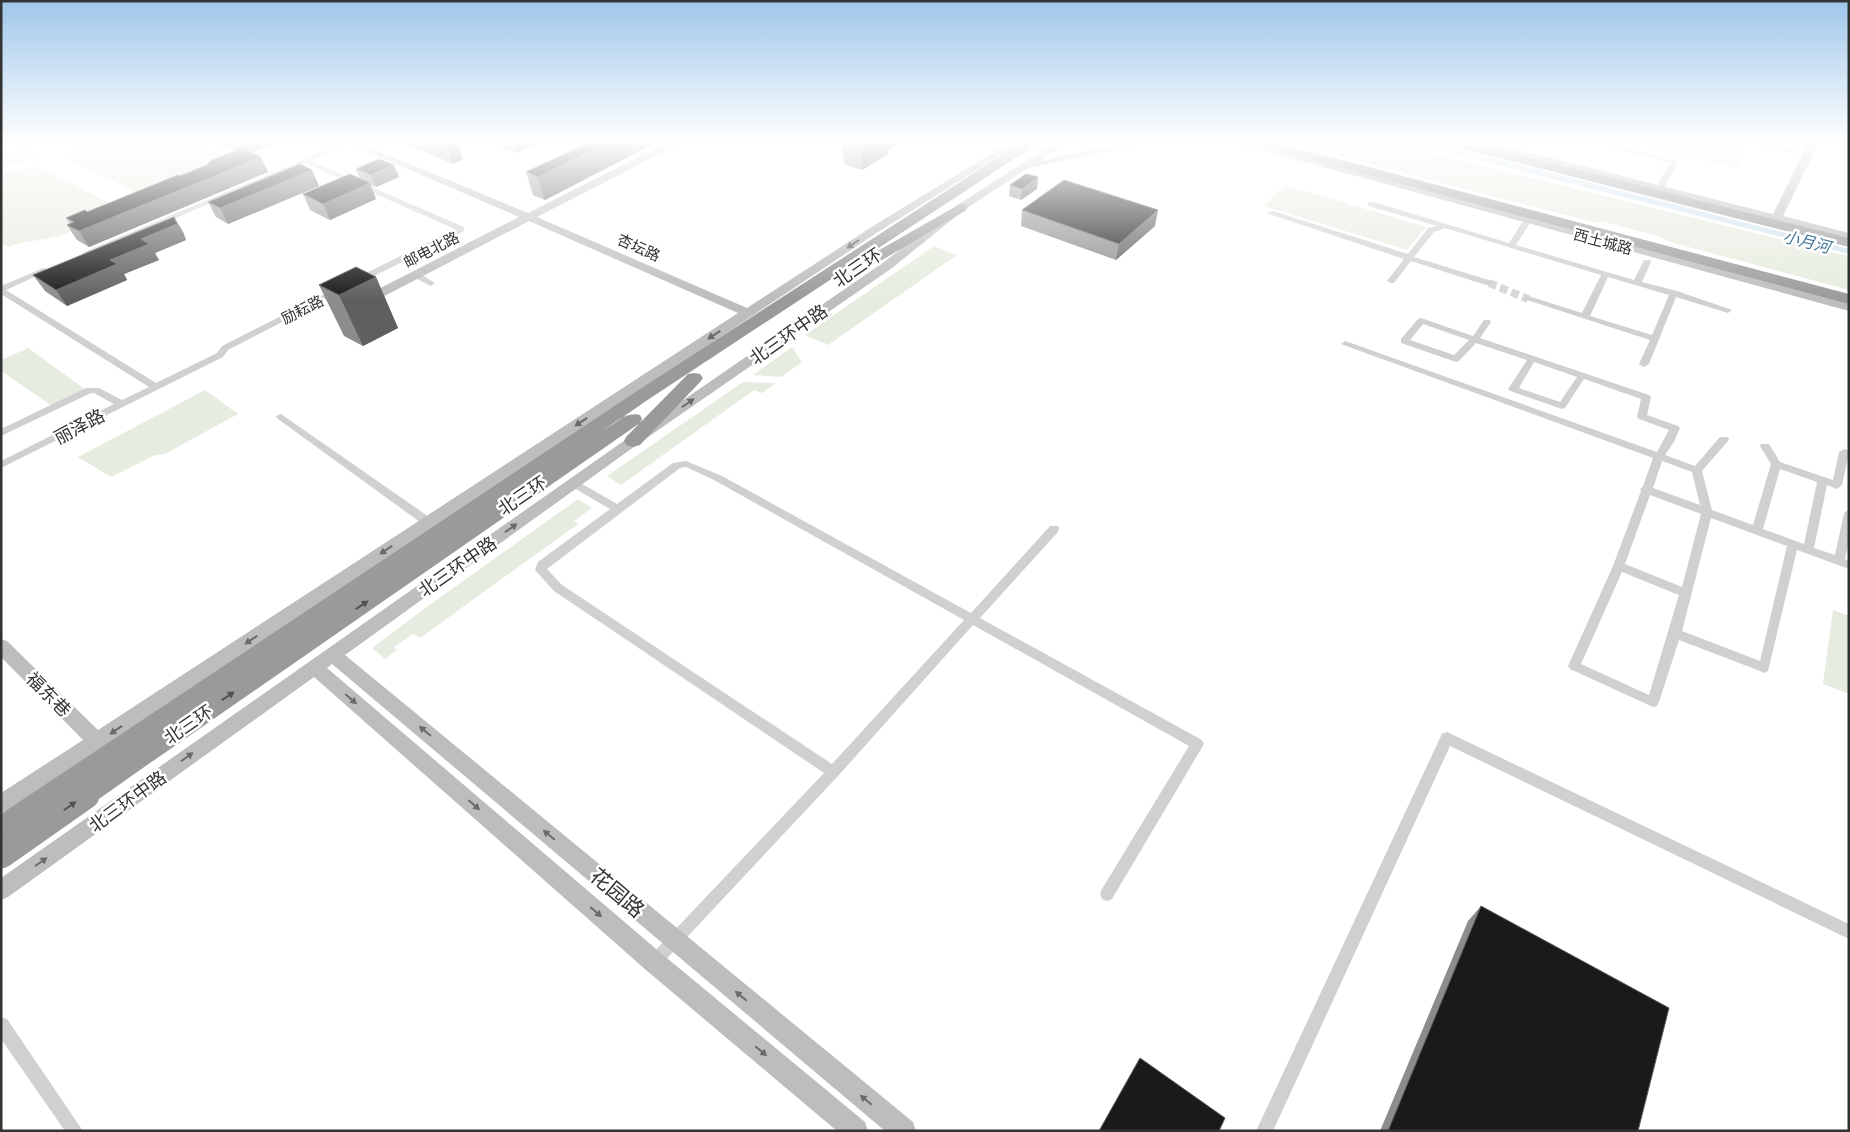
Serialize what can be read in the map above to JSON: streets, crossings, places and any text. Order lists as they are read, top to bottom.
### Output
{
  "streets": {
    "highway": ["西土城路", "北三环"],
    "street": [
      "杏坛路",
      "邮电北路",
      "励耘路",
      "北三环中路",
      "丽泽路",
      "福东巷",
      "花园路"
    ]
  },
  "crossings": [
    ["杏坛路", "邮电北路"],
    ["励耘路", "丽泽路"],
    ["北三环中路", "花园路"]
  ],
  "water": ["小月河"]
}
